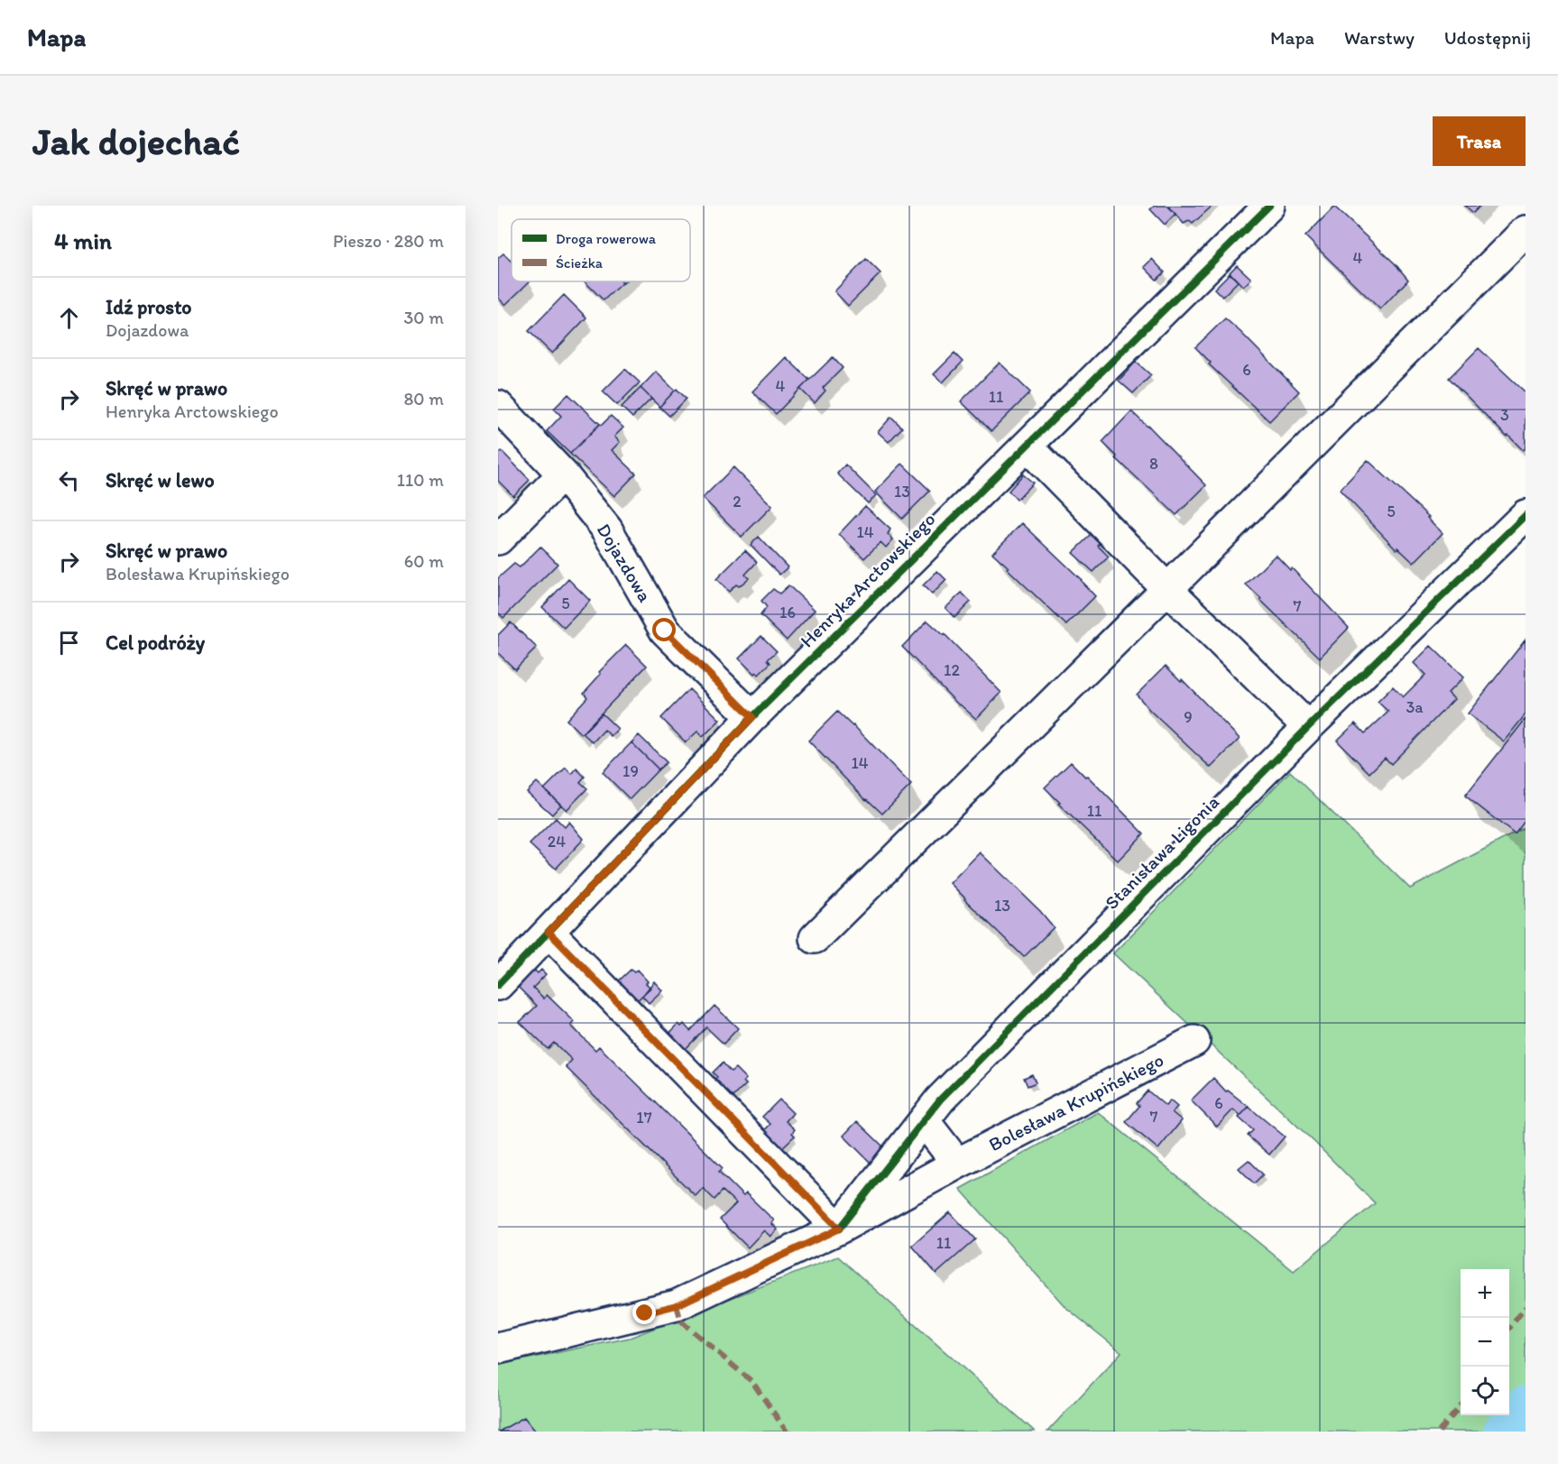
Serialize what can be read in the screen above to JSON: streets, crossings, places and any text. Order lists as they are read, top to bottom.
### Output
{
  "streets": {
    "street": [
      "Dojazdowa",
      "Henryka Arctowskiego",
      "Stanisława Ligonia",
      "Bolesława Krupińskiego"
    ]
  },
  "crossings": [
    ["Dojazdowa", "Henryka Arctowskiego"],
    ["Stanisława Ligonia", "Bolesława Krupińskiego"]
  ],
  "house_numbers": [
    "4",
    "6",
    "4",
    "11",
    "3",
    "8",
    "13",
    "2",
    "5",
    "14",
    "5",
    "7",
    "16",
    "12",
    "3a",
    "9",
    "14",
    "19",
    "11",
    "24",
    "13",
    "6",
    "7",
    "17",
    "11"
  ],
  "legend": ["Droga rowerowa", "Ścieżka"],
  "page": {
    "header": "Mapa",
    "nav": ["Mapa", "Warstwy", "Udostępnij"],
    "buttons": "Trasa",
    "title": "Jak dojechać",
    "heading": ["4 min", "Pieszo · 280 m"],
    "list": [
      ["Idź prosto", "Dojazdowa", "30 m"],
      ["Skręć w prawo", "Henryka Arctowskiego", "80 m"],
      ["Skręć w lewo", "110 m"],
      ["Skręć w prawo", "Bolesława Krupińskiego", "60 m"],
      "Cel podróży"
    ],
    "map_buttons": ["+", "−"]
  }
}
